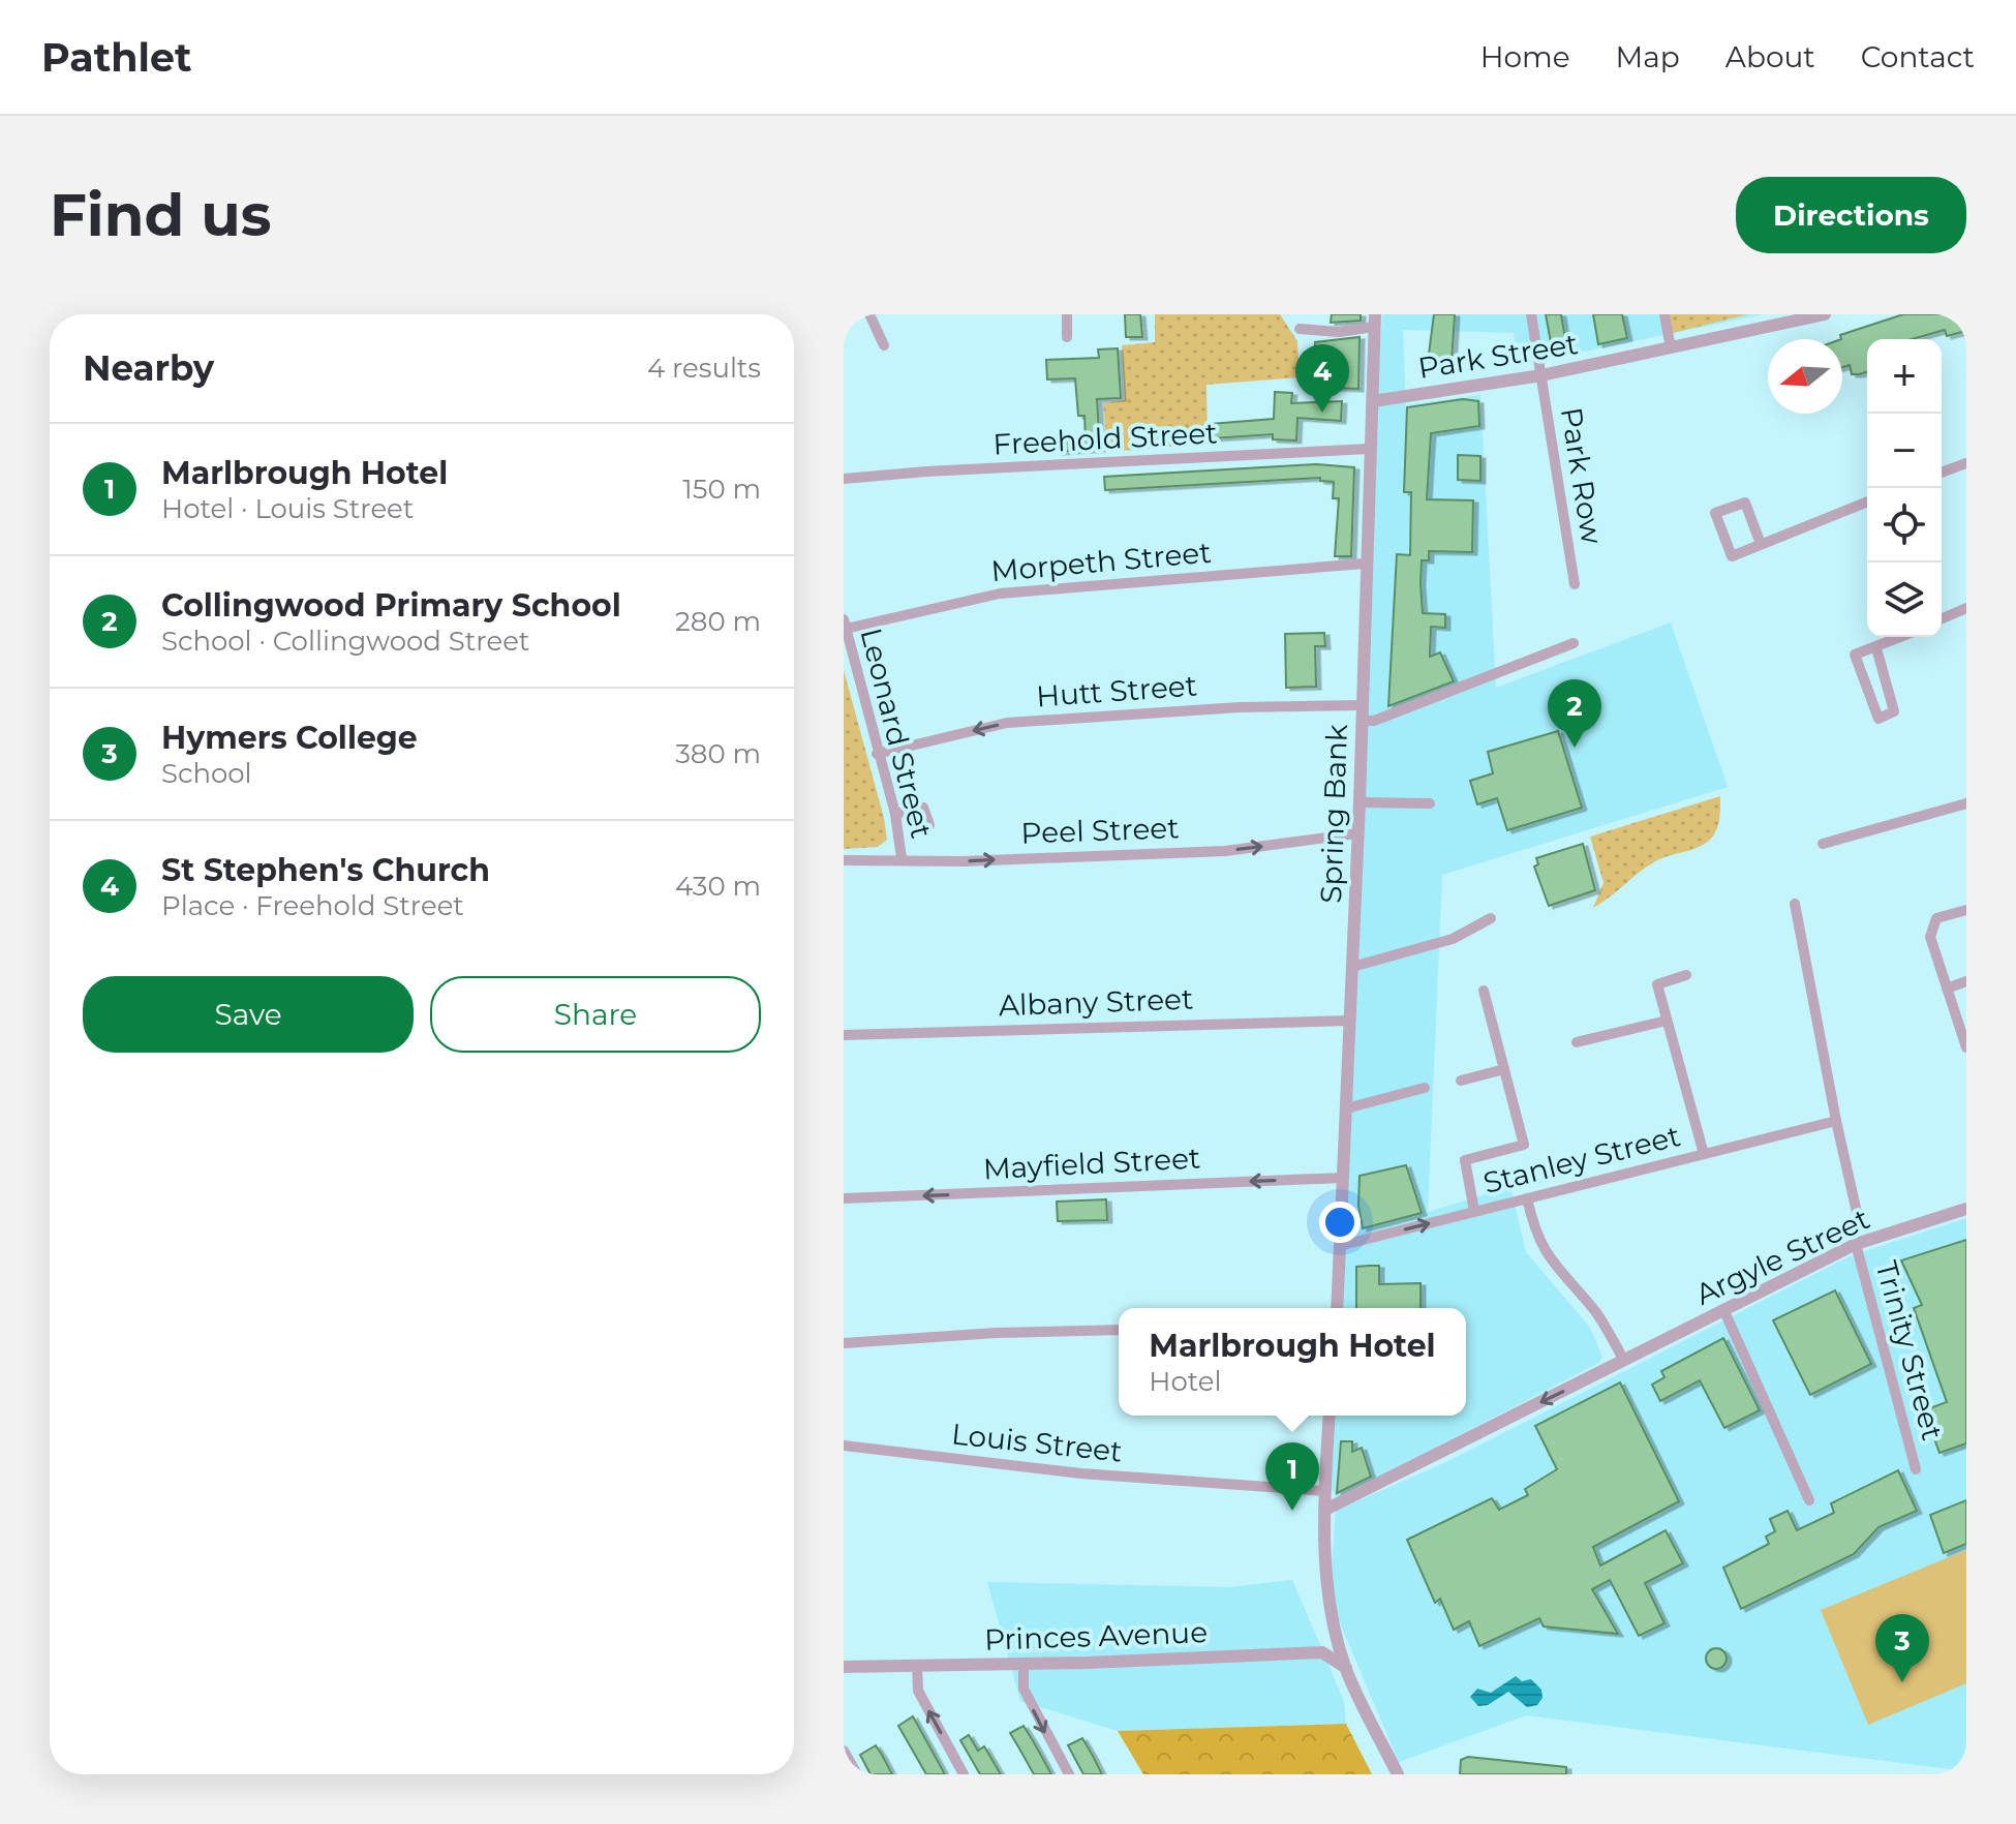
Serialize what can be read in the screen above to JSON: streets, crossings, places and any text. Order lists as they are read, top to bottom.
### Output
{
  "streets": {
    "street": [
      "Park Street",
      "Freehold Street",
      "Park Row",
      "Morpeth Street",
      "Hutt Street",
      "Leonard Street",
      "Spring Bank",
      "Peel Street",
      "Albany Street",
      "Stanley Street",
      "Mayfield Street",
      "Argyle Street",
      "Trinity Street",
      "Louis Street",
      "Princes Avenue"
    ]
  },
  "crossings": [
    ["Park Street", "Park Row"],
    ["Park Street", "Spring Bank"],
    ["Freehold Street", "Spring Bank"],
    ["Morpeth Street", "Leonard Street"],
    ["Morpeth Street", "Spring Bank"],
    ["Hutt Street", "Leonard Street"],
    ["Hutt Street", "Spring Bank"],
    ["Leonard Street", "Peel Street"],
    ["Spring Bank", "Peel Street"],
    ["Spring Bank", "Albany Street"],
    ["Spring Bank", "Stanley Street"],
    ["Spring Bank", "Mayfield Street"],
    ["Argyle Street", "Trinity Street"]
  ],
  "one_way": [
    "Hutt Street",
    "Peel Street",
    "Mayfield Street",
    "Argyle Street"
  ],
  "north": "left",
  "page": {
    "header": "Pathlet",
    "nav": [
      "Home",
      "Map",
      "About",
      "Contact"
    ],
    "buttons": [
      "Directions",
      ["Save", "Share"]
    ],
    "title": "Find us",
    "heading": ["Nearby", "4 results"],
    "map_buttons": ["+", "−"],
    "pins": [
      "4",
      "2",
      "1",
      "3"
    ],
    "list": [
      {
        "mark": "1",
        "name": "Marlbrough Hotel",
        "note": "Hotel · Louis Street",
        "value": "150 m"
      },
      {
        "mark": "2",
        "name": "Collingwood Primary School",
        "note": "School · Collingwood Street",
        "value": "280 m"
      },
      {
        "mark": "3",
        "name": "Hymers College",
        "note": "School",
        "value": "380 m"
      },
      {
        "mark": "4",
        "name": "St Stephen's Church",
        "note": "Place · Freehold Street",
        "value": "430 m"
      }
    ],
    "popup": ["Marlbrough Hotel", "Hotel"]
  }
}
